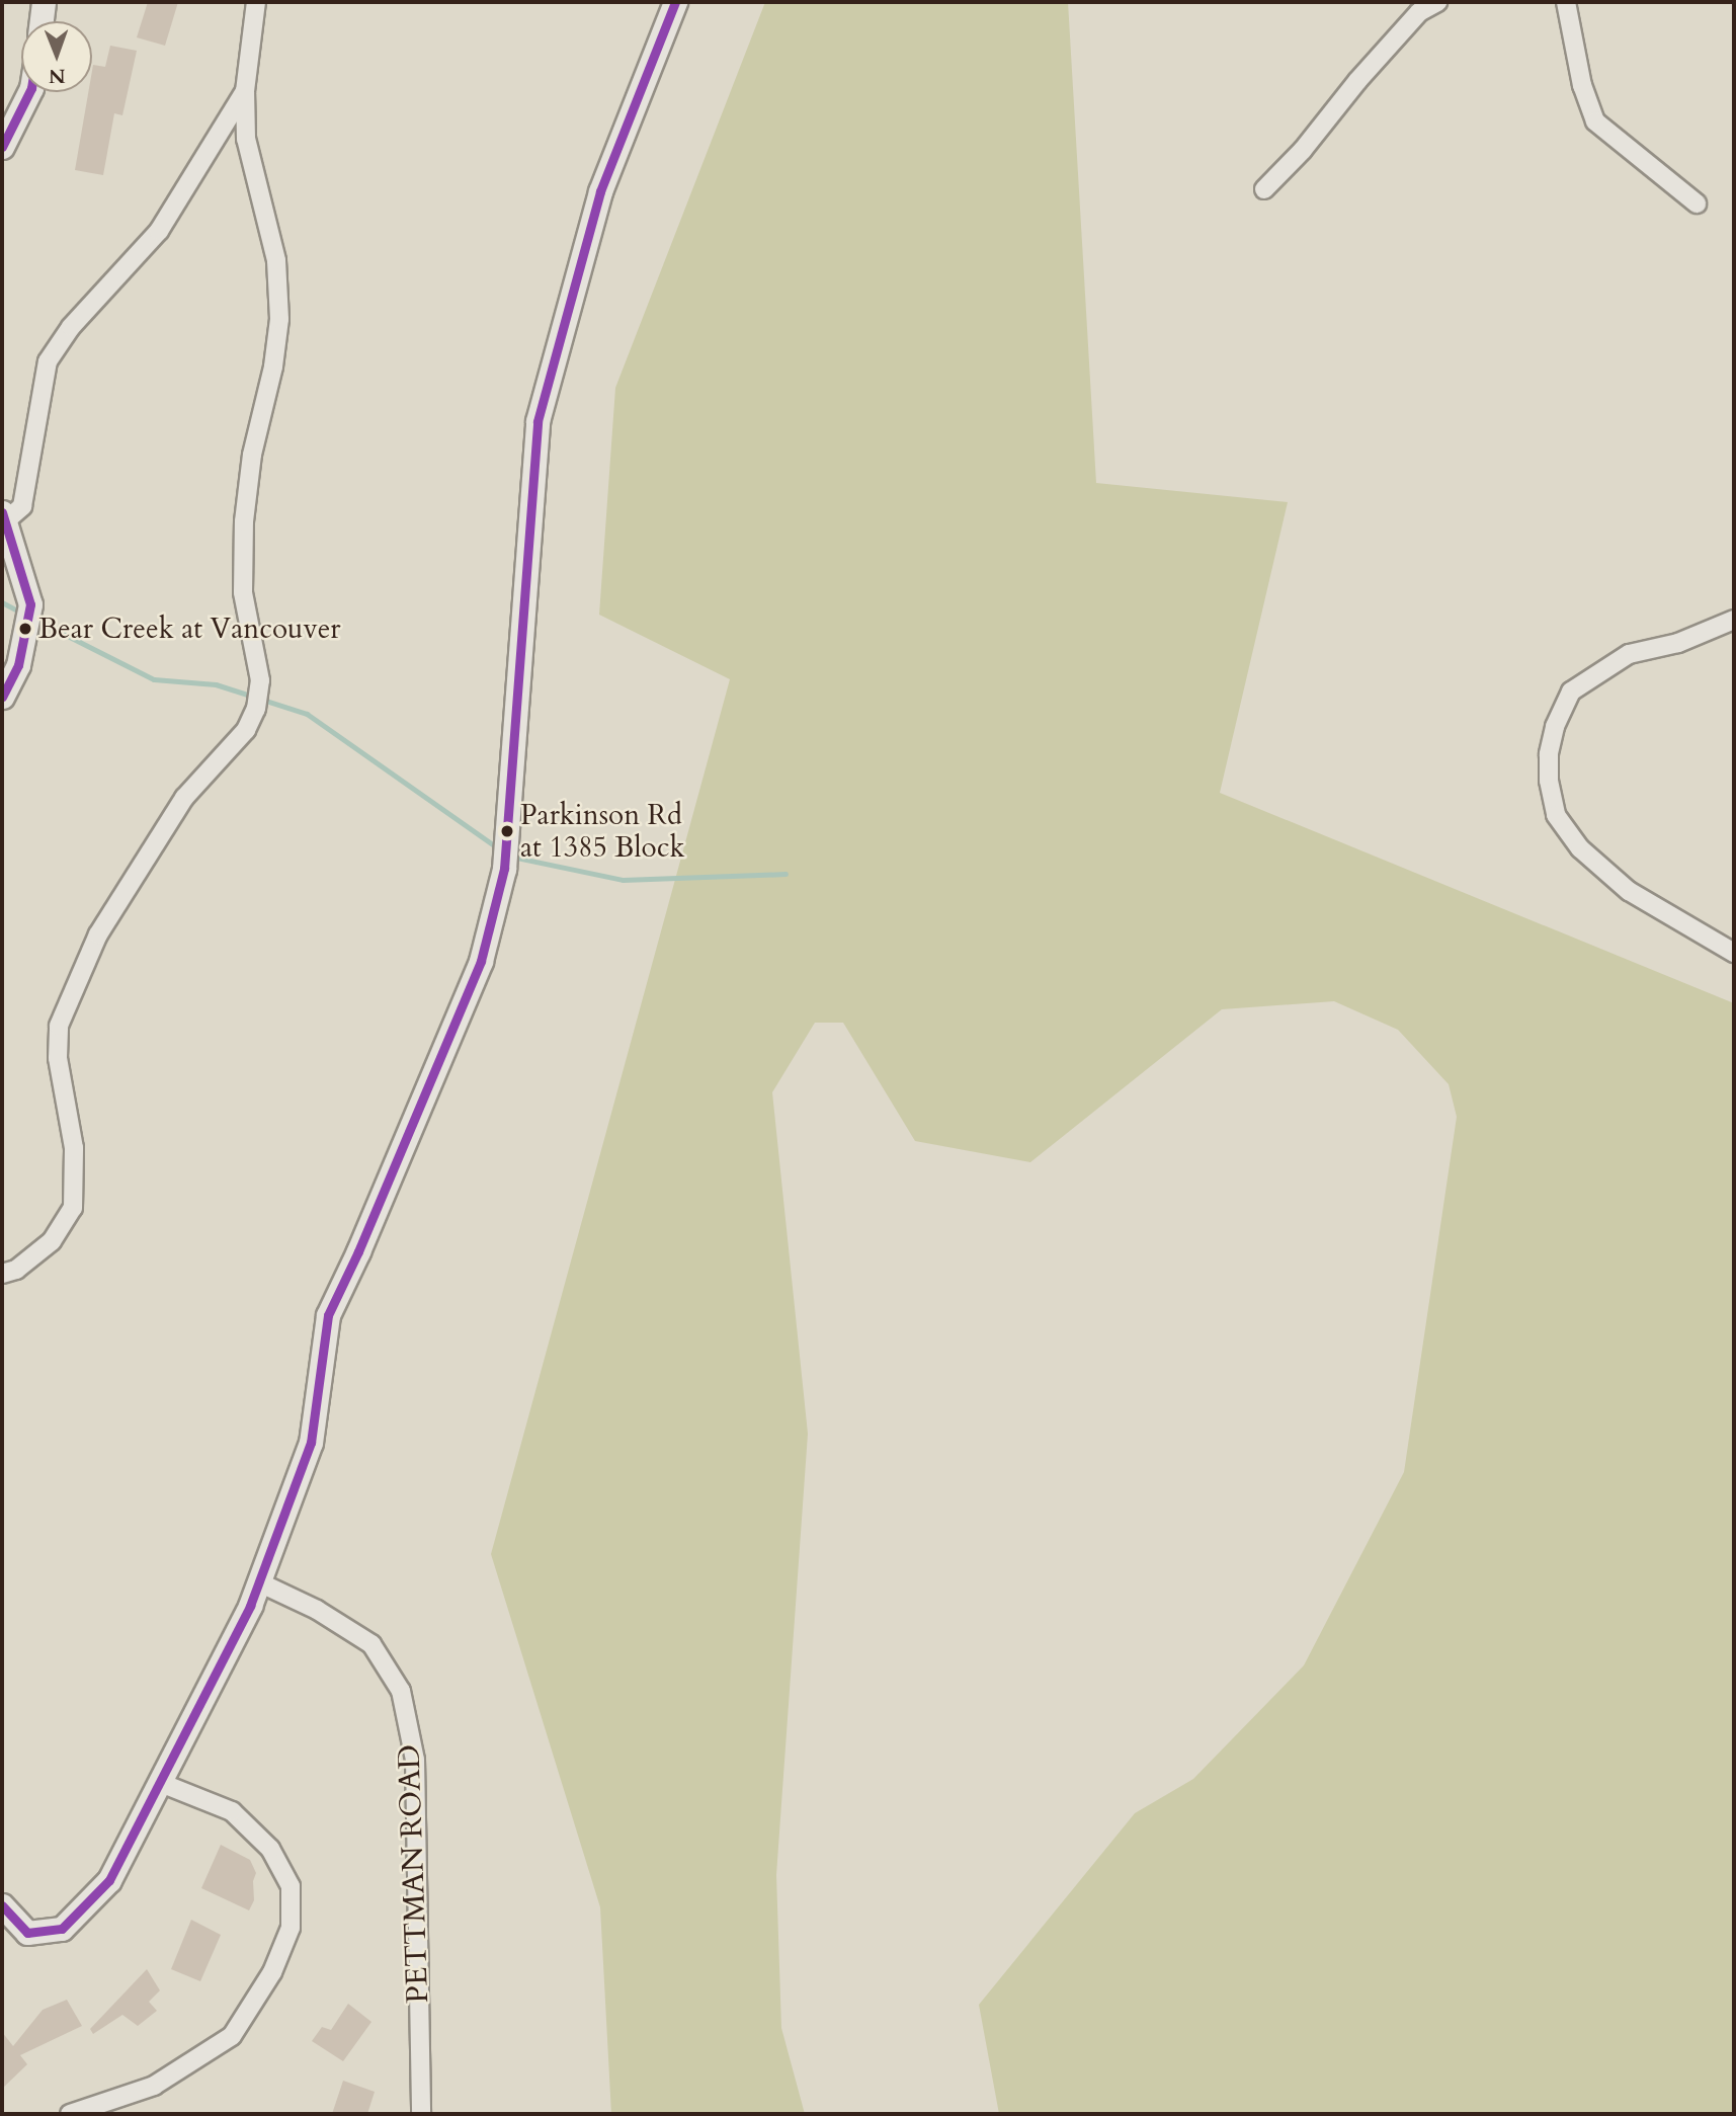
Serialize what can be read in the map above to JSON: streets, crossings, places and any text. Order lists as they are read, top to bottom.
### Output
{
  "streets": {
    "street": ["PETTMAN ROAD"]
  },
  "places": ["Bear Creek at Vancouver", "Parkinson Rd at 1385 Block"],
  "north": "bottom"
}
